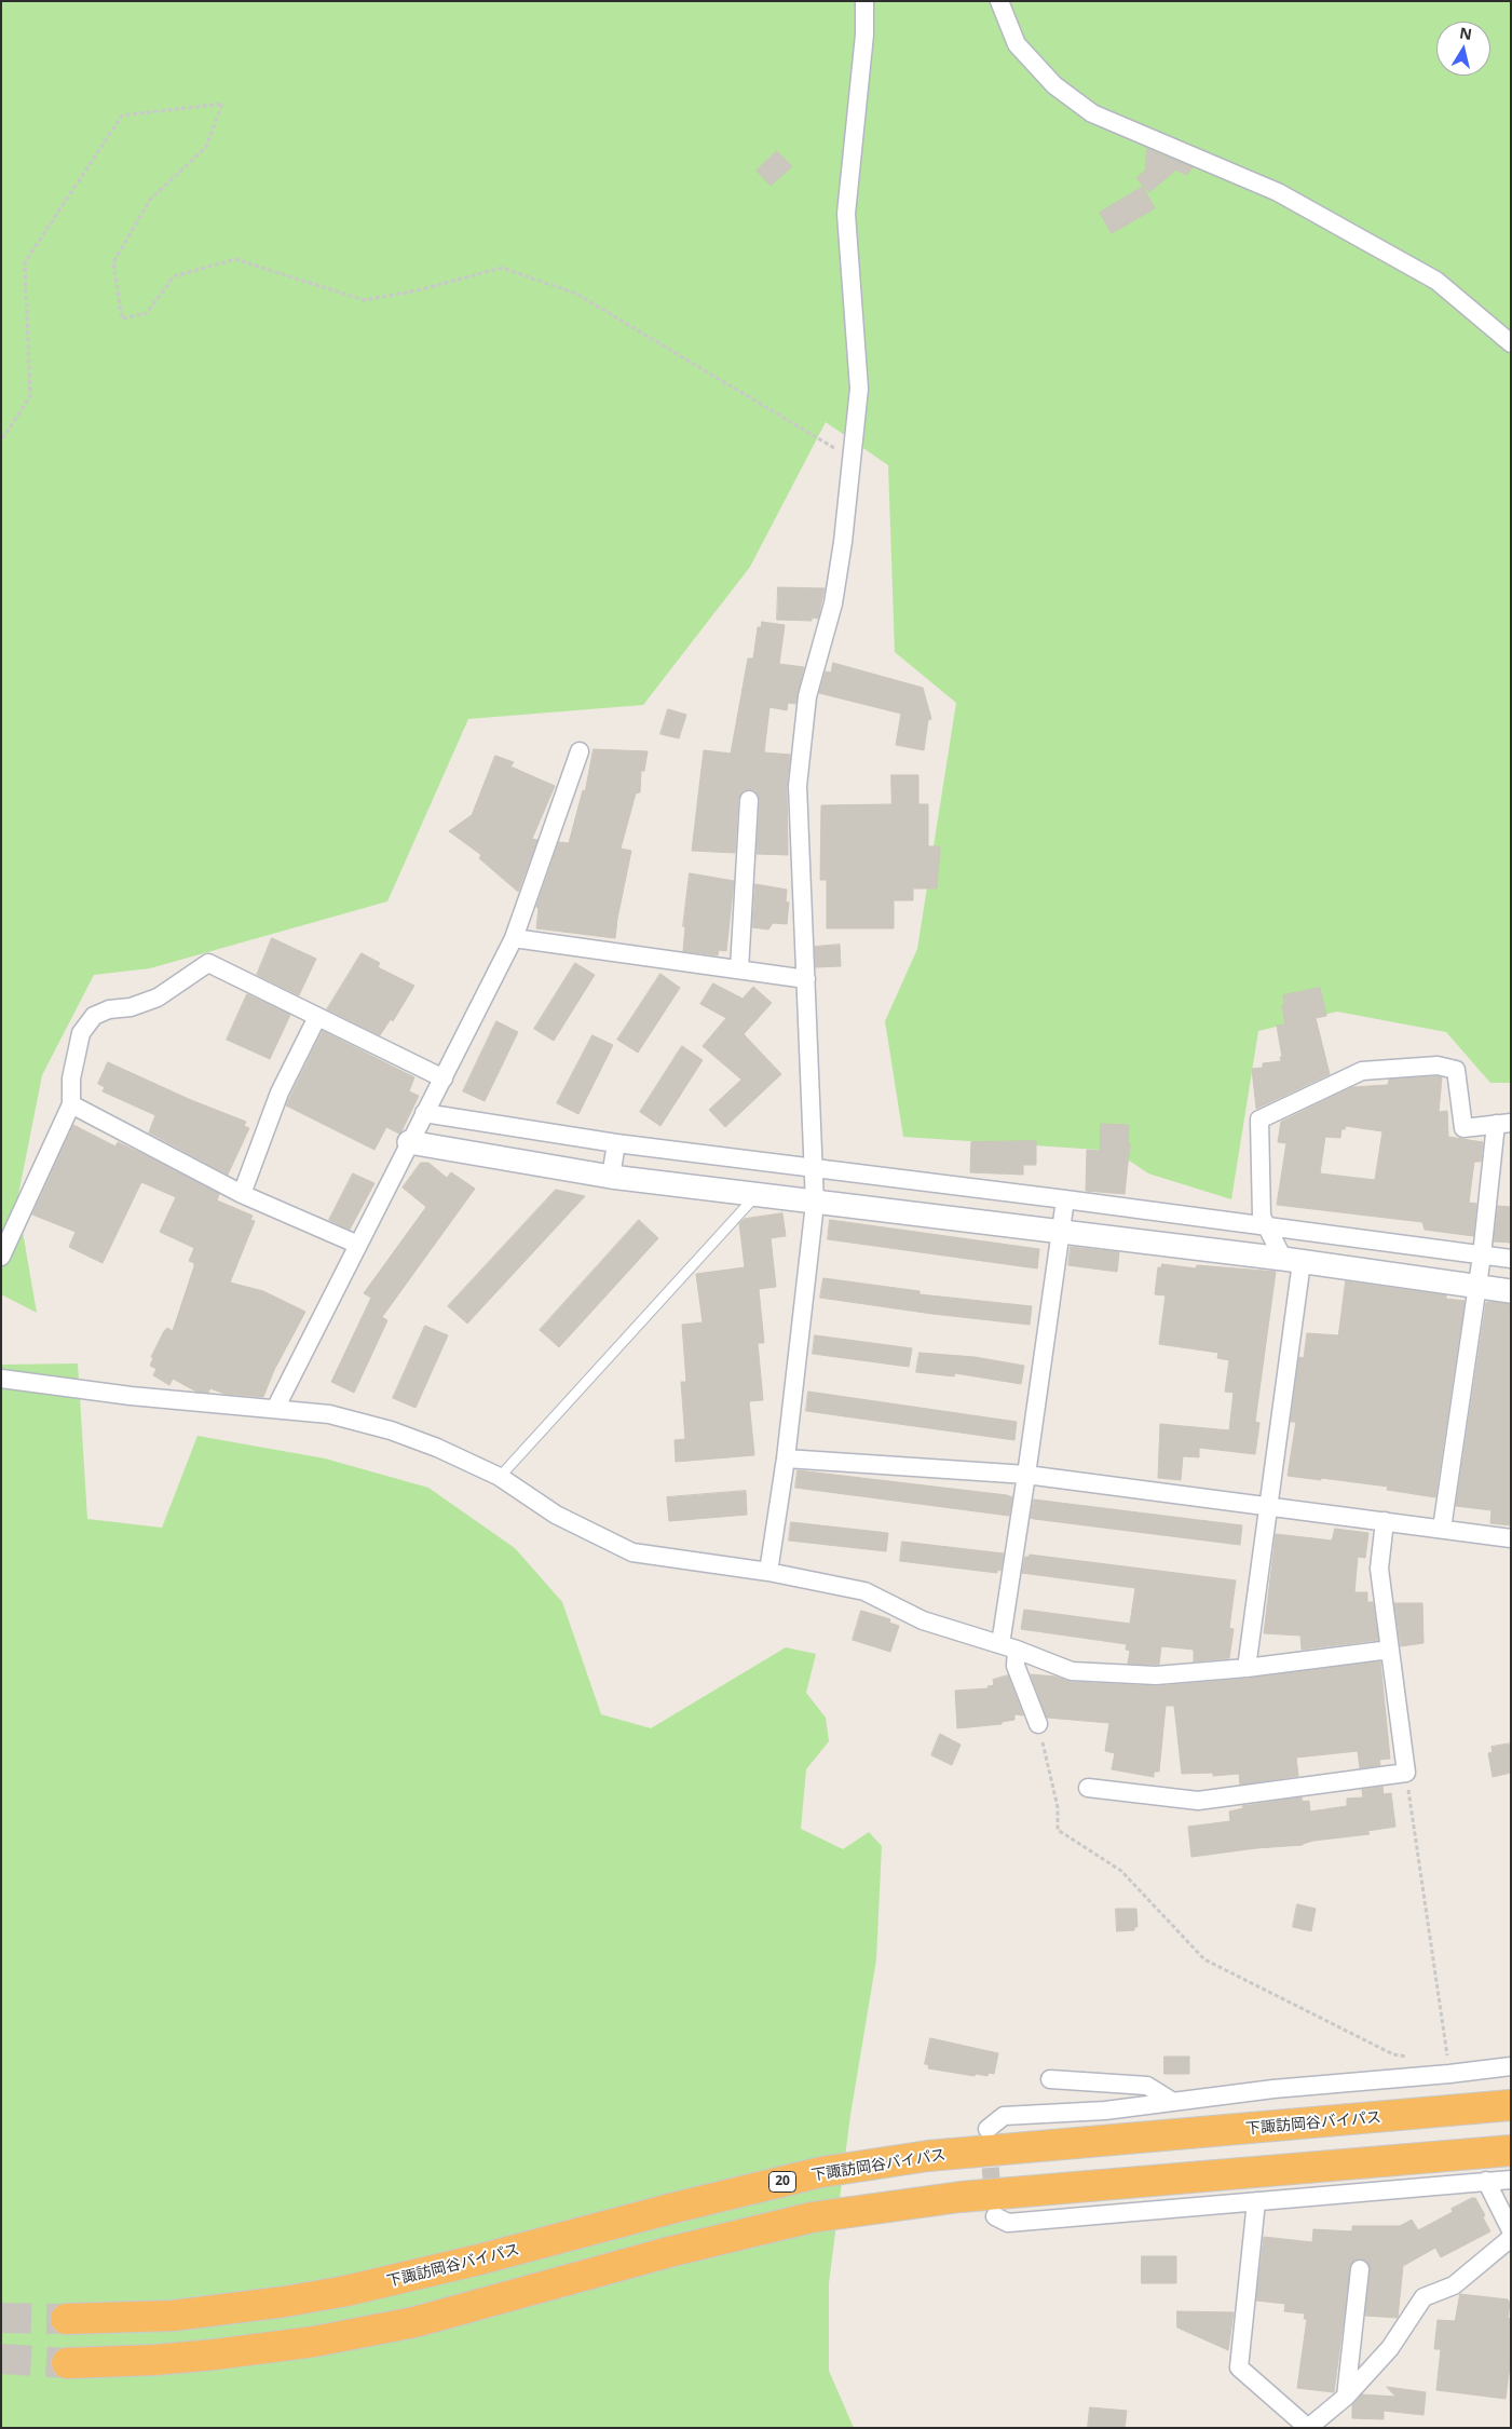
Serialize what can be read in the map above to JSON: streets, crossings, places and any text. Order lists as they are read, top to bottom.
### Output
{
  "streets": {
    "highway": ["下諏訪岡谷バイパス", "20"]
  },
  "north": "top"
}
